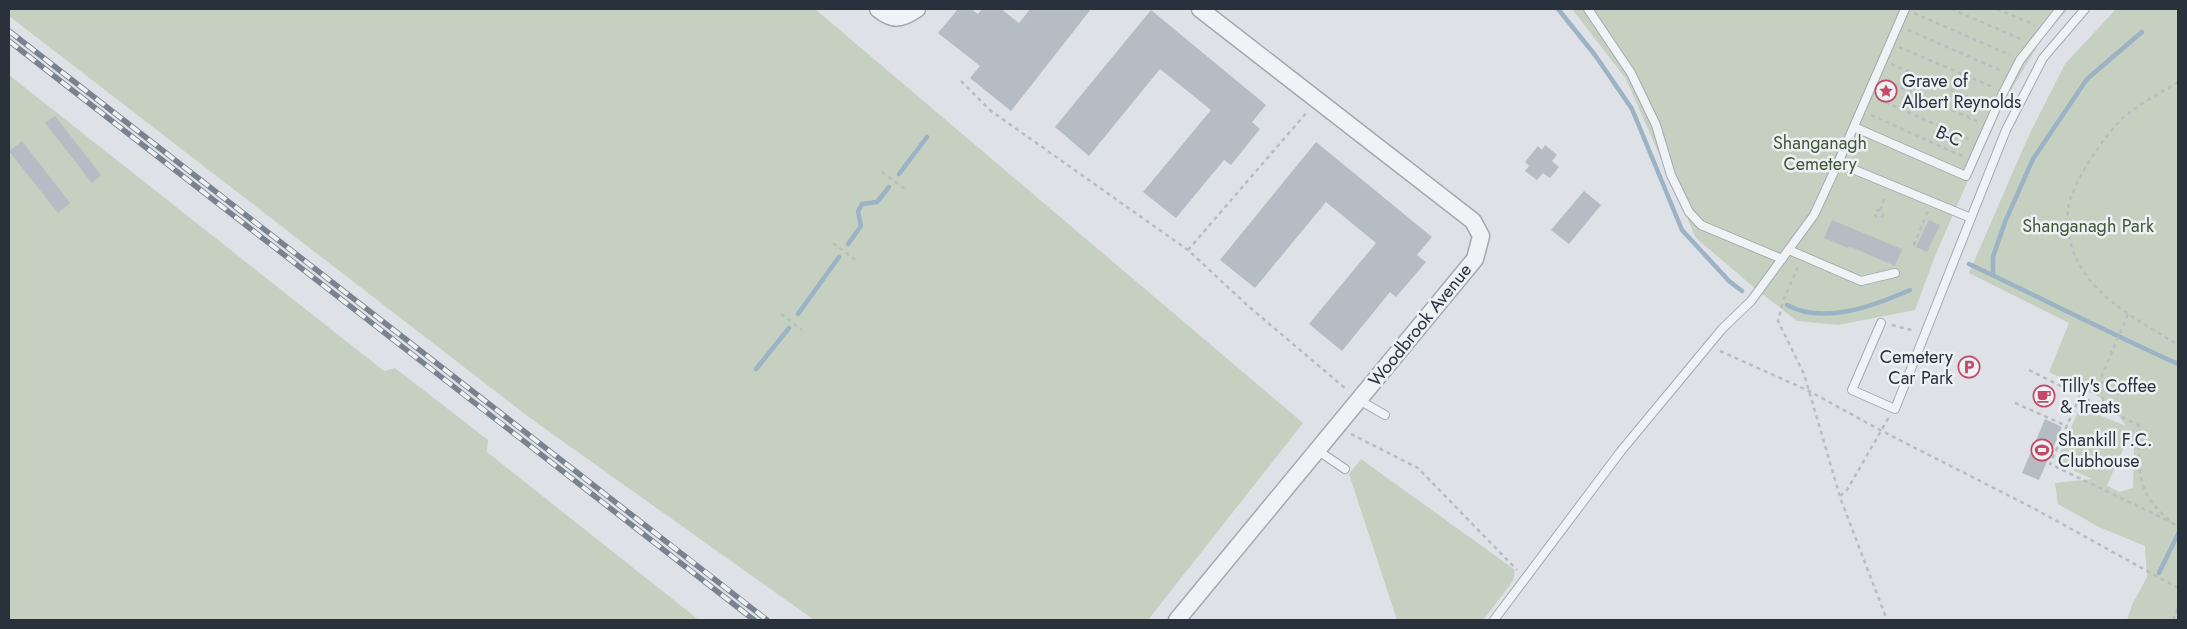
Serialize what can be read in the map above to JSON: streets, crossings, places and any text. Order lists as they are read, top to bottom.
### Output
{
  "streets": {
    "street": ["Woodbrook Avenue"],
    "path": ["B-C"]
  },
  "parks": ["Shanganagh Cemetery", "Shanganagh Park"],
  "places": {
    "place": ["Grave of Albert Reynolds"],
    "parking": ["Cemetery Car Park"],
    "cafe": ["Tilly's Coffee & Treats"],
    "sports": ["Shankill F.C. Clubhouse"]
  }
}
